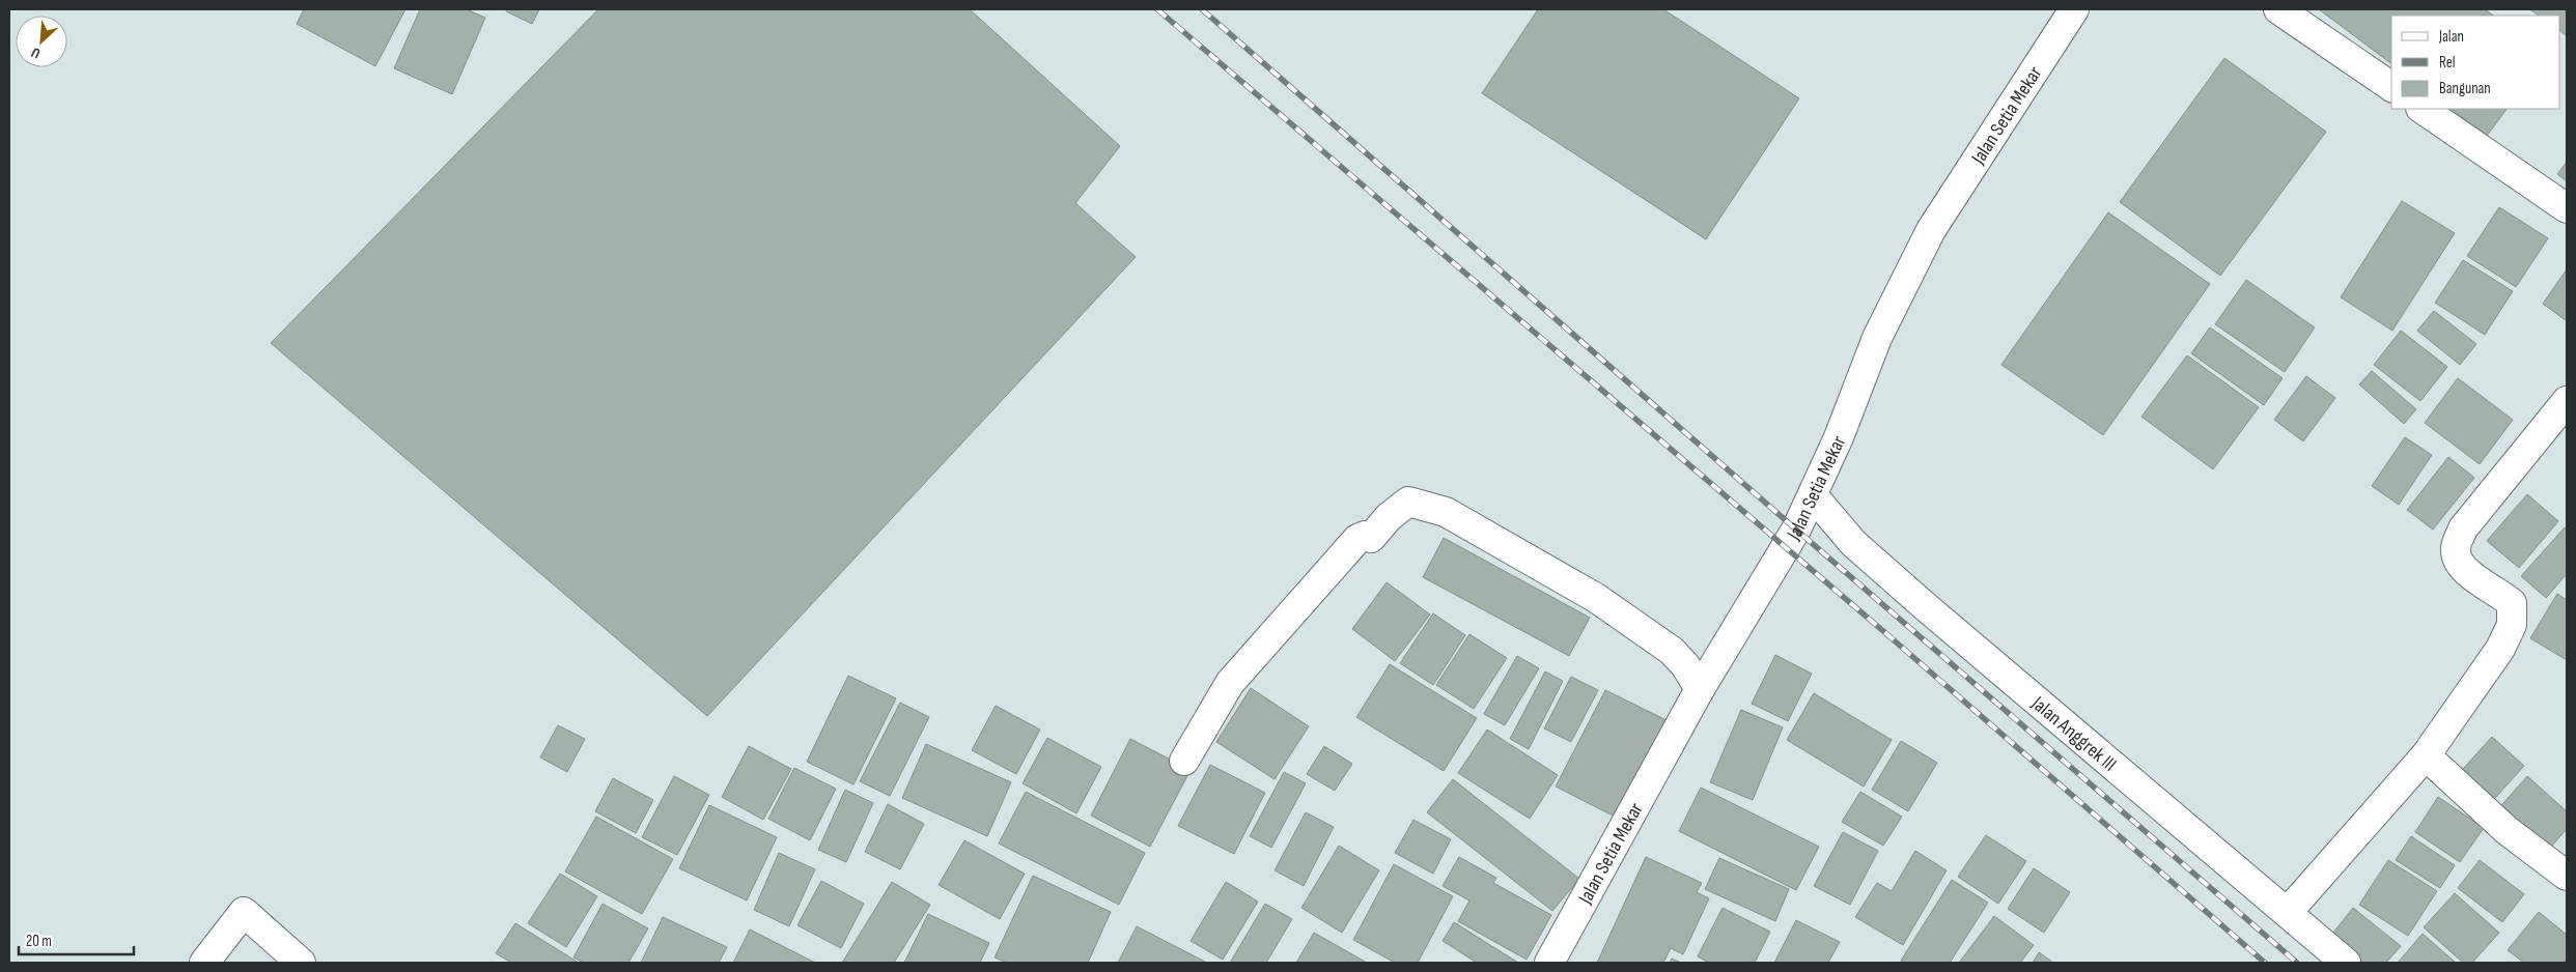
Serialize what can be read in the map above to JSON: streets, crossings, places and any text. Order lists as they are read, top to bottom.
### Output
{
  "streets": {
    "street": ["Jalan Setia Mekar", "Jalan Anggrek III"]
  },
  "crossings": [
    ["Jalan Setia Mekar", "Jalan Anggrek III"]
  ],
  "legend": ["Jalan", "Rel", "Bangunan"],
  "scale_bar": "20 m",
  "north": "bottom left"
}
